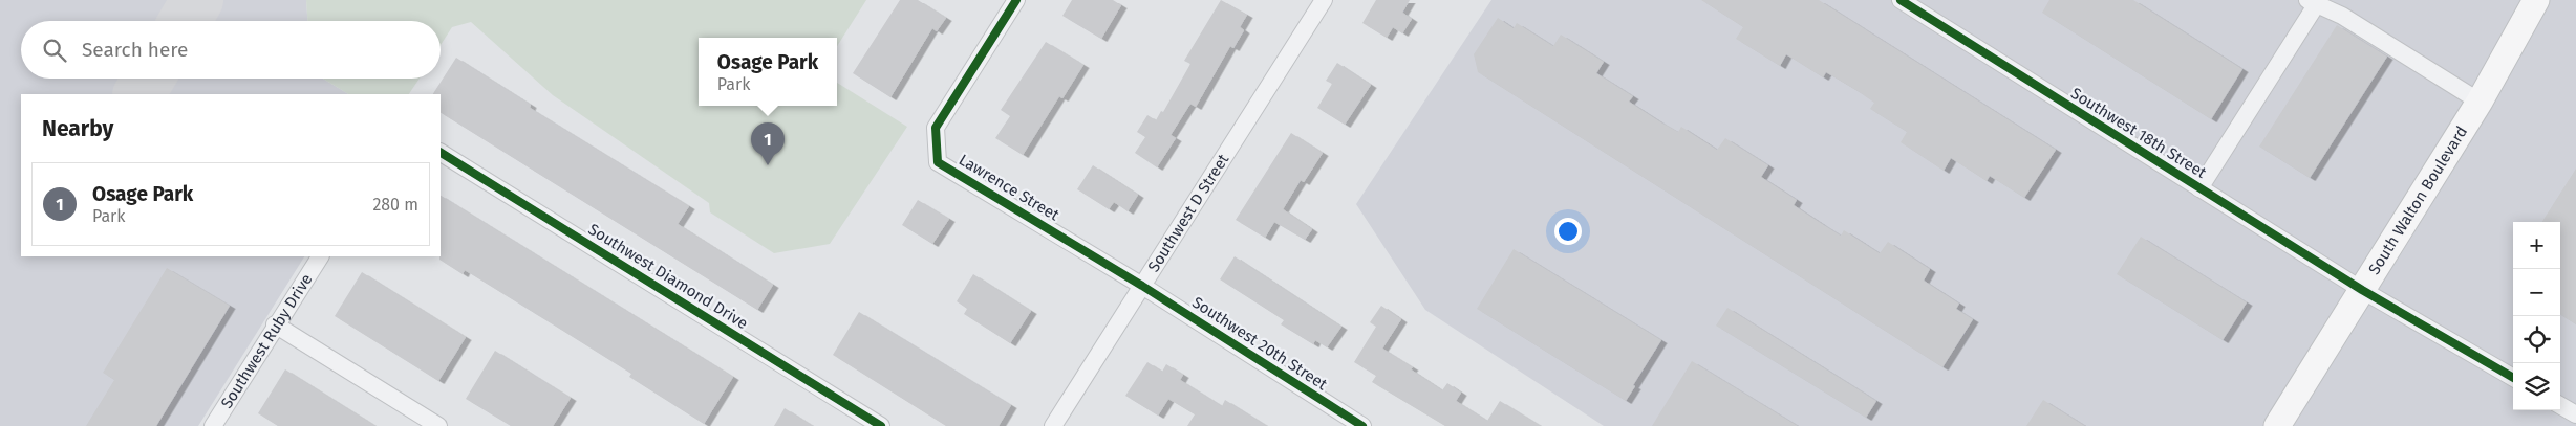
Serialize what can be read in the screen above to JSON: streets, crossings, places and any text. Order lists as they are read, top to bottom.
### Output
{
  "streets": {
    "main road": ["South Walton Boulevard"],
    "street": [
      "Southwest 18th Street",
      "Lawrence Street",
      "Southwest D Street",
      "Southwest Diamond Drive",
      "Southwest Ruby Drive",
      "Southwest 20th Street"
    ]
  },
  "crossings": [
    ["Southwest 18th Street", "South Walton Boulevard"],
    ["Lawrence Street", "Southwest D Street"],
    ["Lawrence Street", "Southwest 20th Street"],
    ["Southwest D Street", "Southwest 20th Street"]
  ],
  "page": {
    "search": "Search here",
    "popup": ["Osage Park", "Park"],
    "heading": "Nearby",
    "pins": "1",
    "list": [
      {
        "mark": "1",
        "name": "Osage Park",
        "note": "Park",
        "value": "280 m"
      }
    ],
    "map_buttons": ["+", "−"]
  }
}
